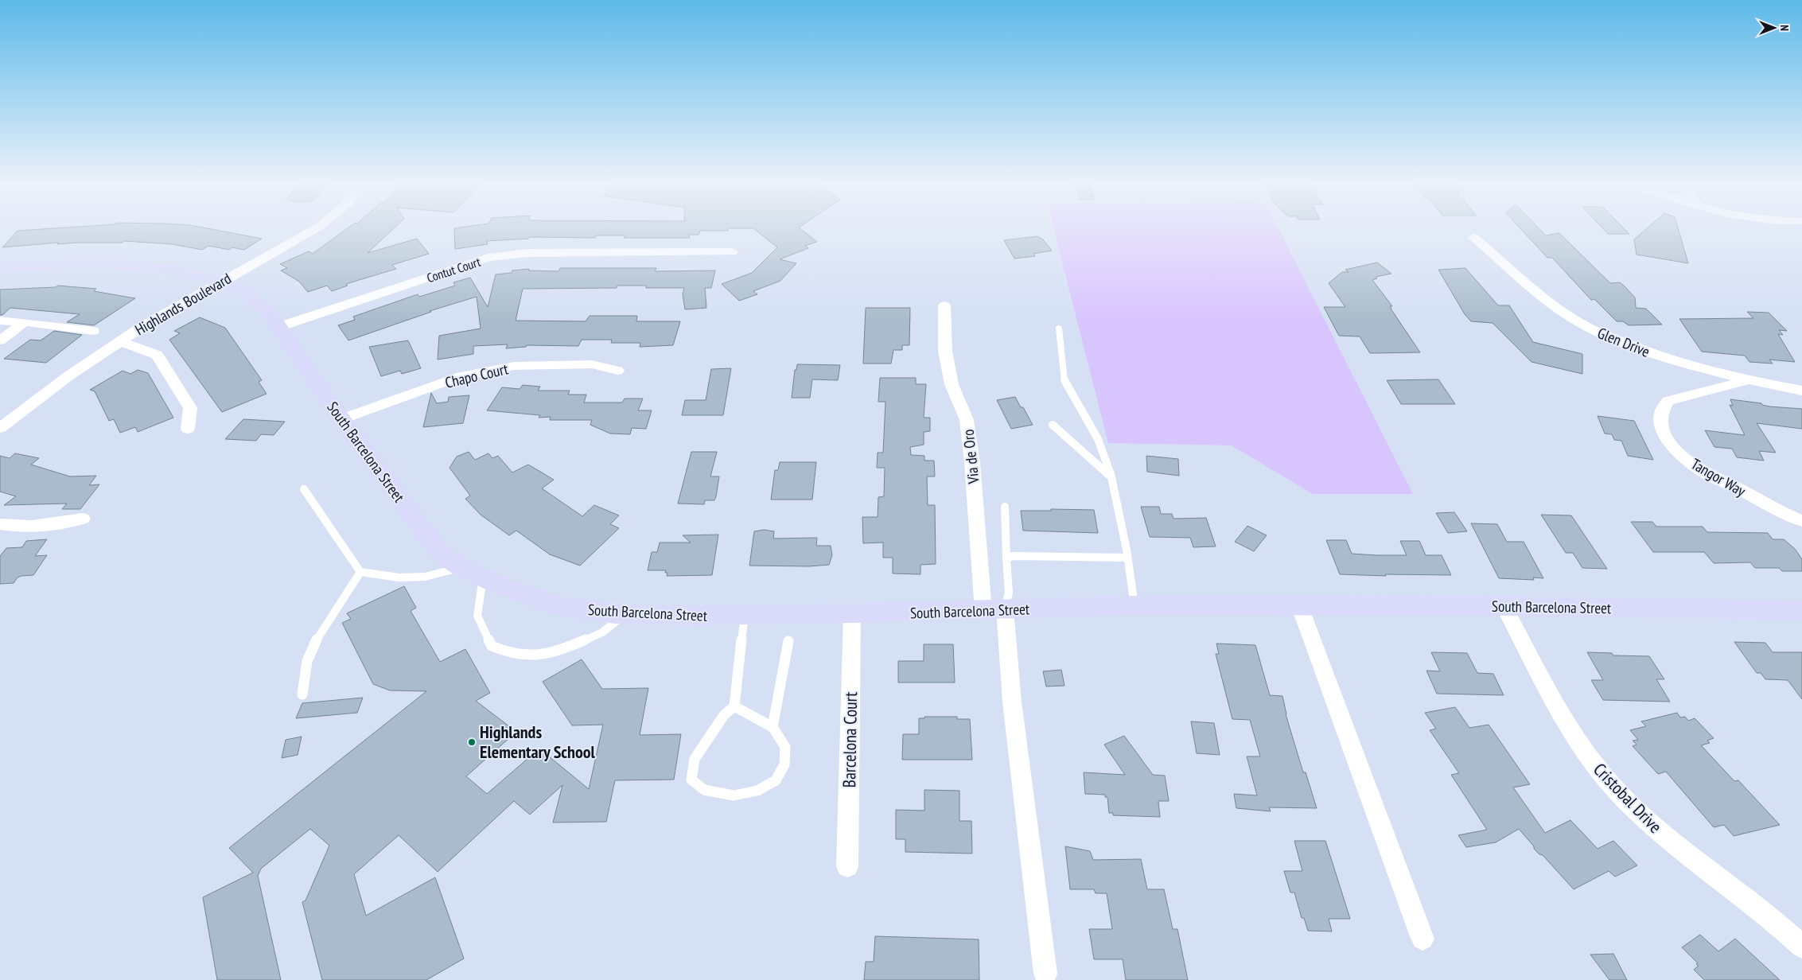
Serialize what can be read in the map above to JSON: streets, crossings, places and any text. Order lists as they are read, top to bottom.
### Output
{
  "streets": {
    "main road": ["South Barcelona Street"],
    "street": [
      "Contut Court",
      "Highlands Boulevard",
      "Glen Drive",
      "Chapo Court",
      "Via de Oro",
      "Tangor Way",
      "Barcelona Court",
      "Cristobal Drive"
    ]
  },
  "crossings": [
    ["Contut Court", "South Barcelona Street"],
    ["Highlands Boulevard", "South Barcelona Street"],
    ["Glen Drive", "Tangor Way"],
    ["Chapo Court", "South Barcelona Street"],
    ["South Barcelona Street", "Via de Oro"],
    ["South Barcelona Street", "Barcelona Court"],
    ["South Barcelona Street", "Cristobal Drive"]
  ],
  "places": ["Highlands Elementary School"],
  "north": "right"
}
